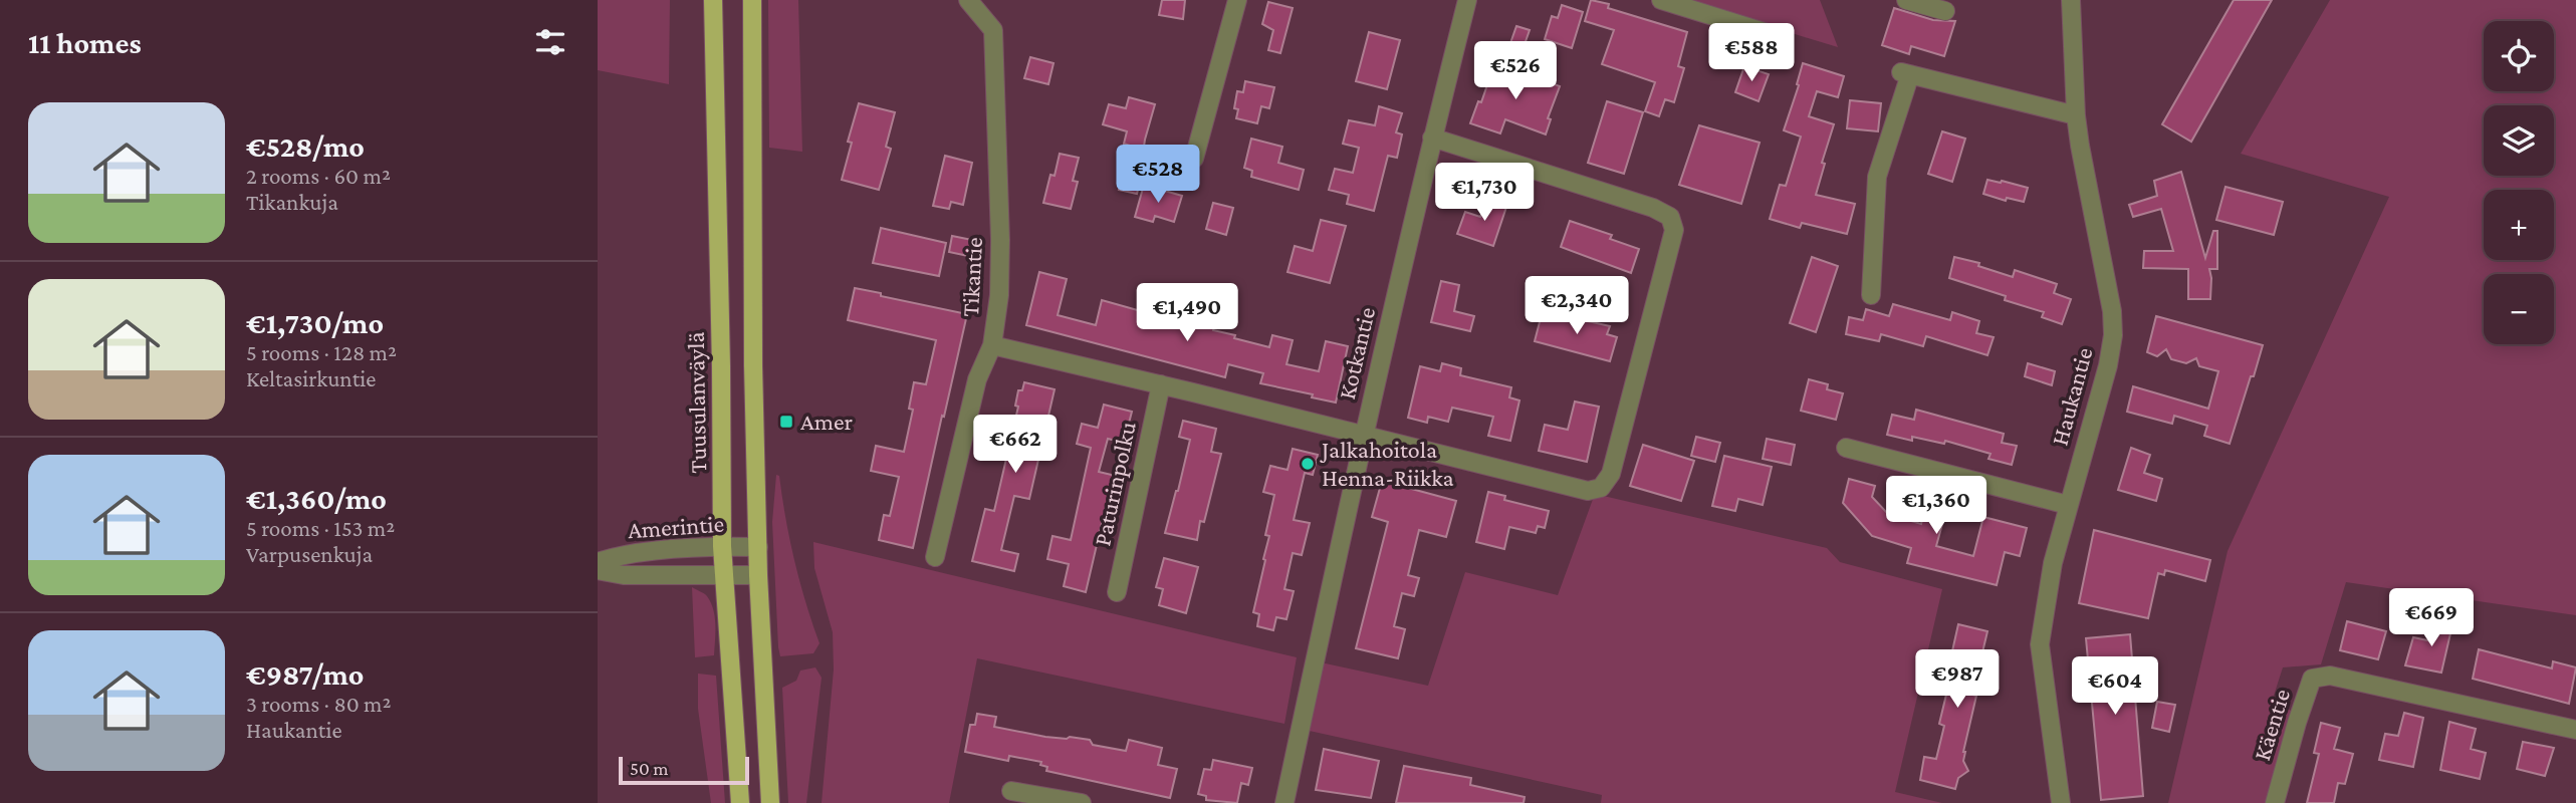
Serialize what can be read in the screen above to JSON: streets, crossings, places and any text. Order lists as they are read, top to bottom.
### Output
{
  "streets": {
    "main road": ["Tuusulanväylä"],
    "street": [
      "Tikantie",
      "Kotkantie",
      "Haukantie",
      "Paturinpolku",
      "Amerintie",
      "Käentie"
    ]
  },
  "crossings": [
    ["Tuusulanväylä", "Amerintie"]
  ],
  "places": {
    "transit": ["Amer"],
    "other": ["Jalkahoitola Henna-Riikka"]
  },
  "scale_bar": "50 m",
  "page": {
    "heading": "11 homes",
    "map_buttons": ["+", "−"],
    "price": [
      "€588",
      "€526",
      "€528",
      "€1,730",
      "€2,340",
      "€1,490",
      "€662",
      "€1,360",
      "€669",
      "€987",
      "€604"
    ],
    "list": [
      {
        "name": "€528/mo",
        "note": "2 rooms · 60 m² · Tikankuja"
      },
      {
        "name": "€1,730/mo",
        "note": "5 rooms · 128 m² · Keltasirkuntie"
      },
      {
        "name": "€1,360/mo",
        "note": "5 rooms · 153 m² · Varpusenkuja"
      },
      {
        "name": "€987/mo",
        "note": "3 rooms · 80 m² · Haukantie"
      }
    ],
    "scale": "50 m"
  }
}
